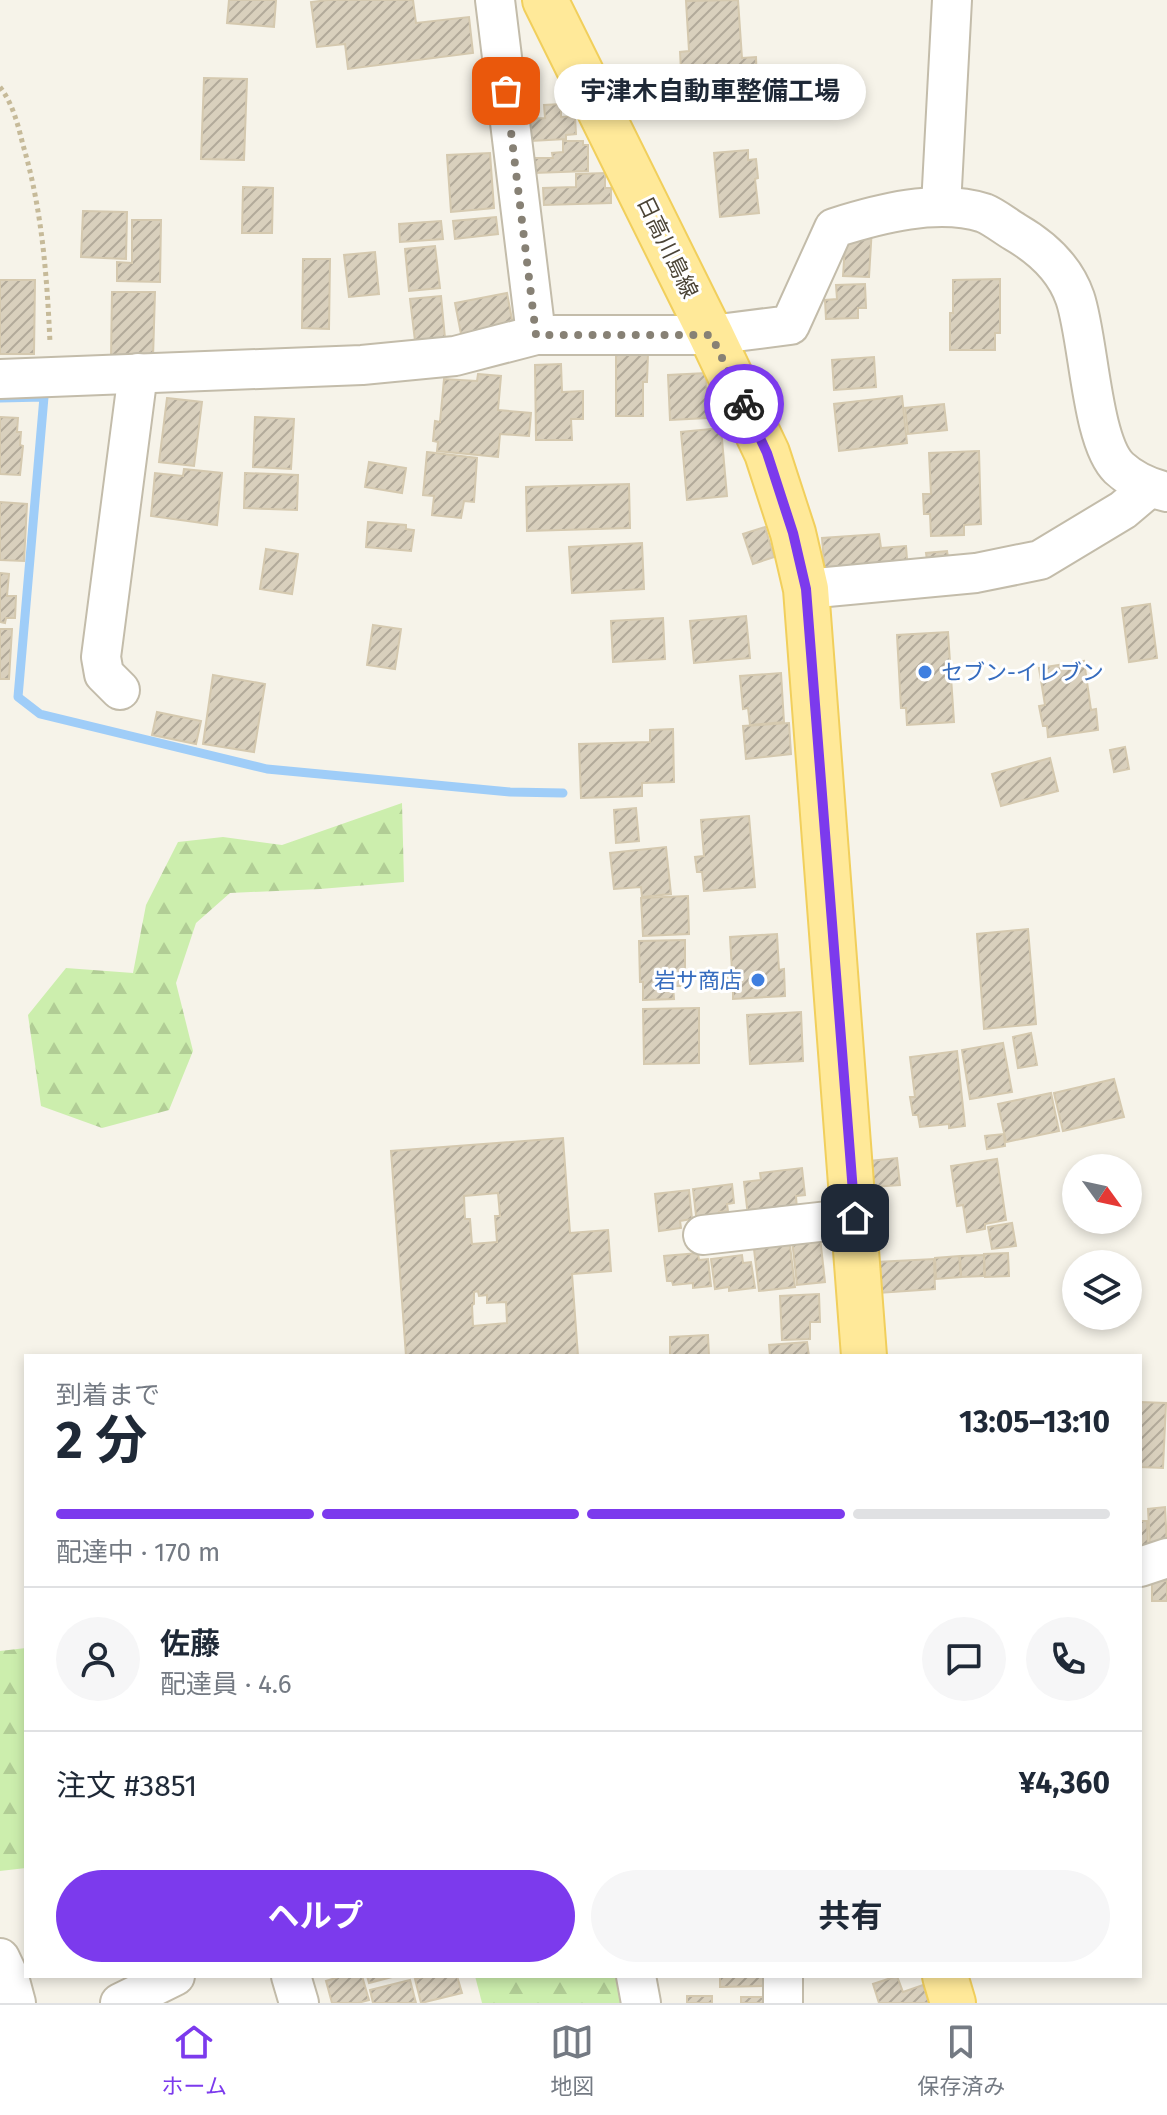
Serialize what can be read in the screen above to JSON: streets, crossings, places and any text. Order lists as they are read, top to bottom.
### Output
{
  "streets": {
    "main road": ["日高川島線"]
  },
  "places": ["宇津木自動車整備工場", "セブン-イレブン", "岩サ商店"],
  "north": "bottom right",
  "page": {
    "bubble": "宇津木自動車整備工場",
    "heading": ["2 分", "到着まで", "13:05–13:10"],
    "panel": [
      "佐藤",
      "配達員 · 4.6",
      "注文 #3851",
      "¥4,360"
    ],
    "bar": "配達中 · 170 m",
    "buttons": ["ヘルプ", "共有"],
    "tabs": ["ホーム", "地図", "保存済み"]
  }
}
